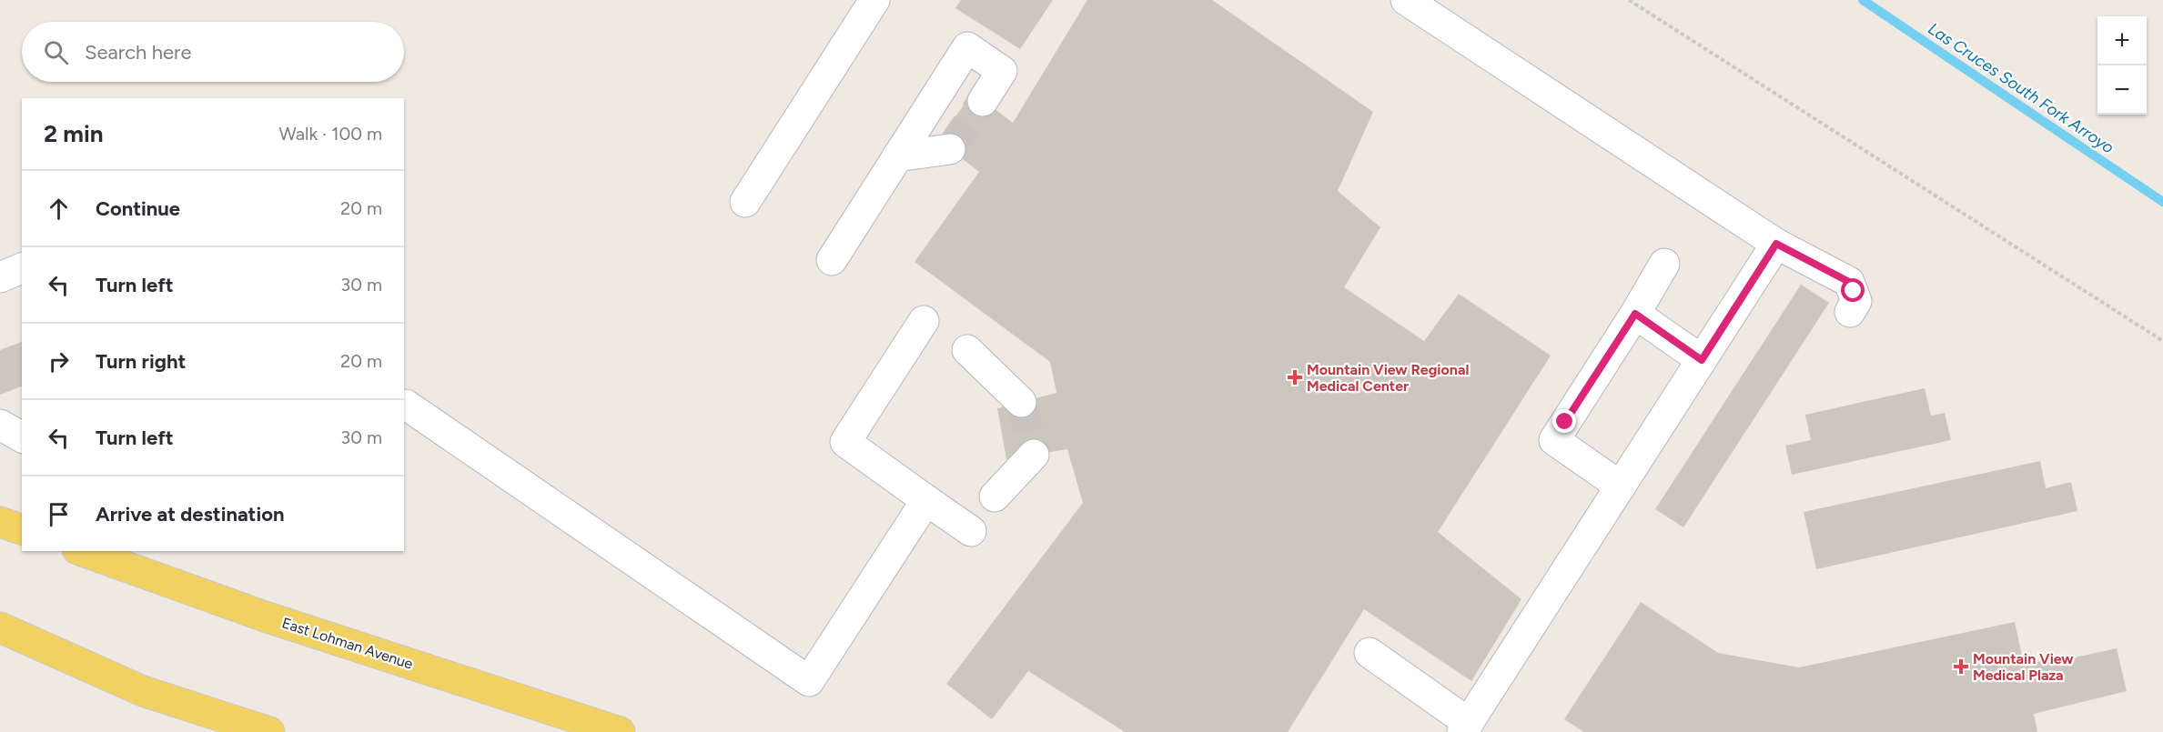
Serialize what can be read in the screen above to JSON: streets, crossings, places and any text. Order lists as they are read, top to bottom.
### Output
{
  "streets": {
    "main road": ["East Lohman Avenue"]
  },
  "water": ["Las Cruces South Fork Arroyo"],
  "places": {
    "health": ["Mountain View Regional Medical Center", "Mountain View Medical Plaza"]
  },
  "page": {
    "map_buttons": ["+", "−"],
    "search": "Search here",
    "heading": ["2 min", "Walk · 100 m"],
    "list": [
      ["Continue", "20 m"],
      ["Turn left", "30 m"],
      ["Turn right", "20 m"],
      ["Turn left", "30 m"],
      "Arrive at destination"
    ]
  }
}
